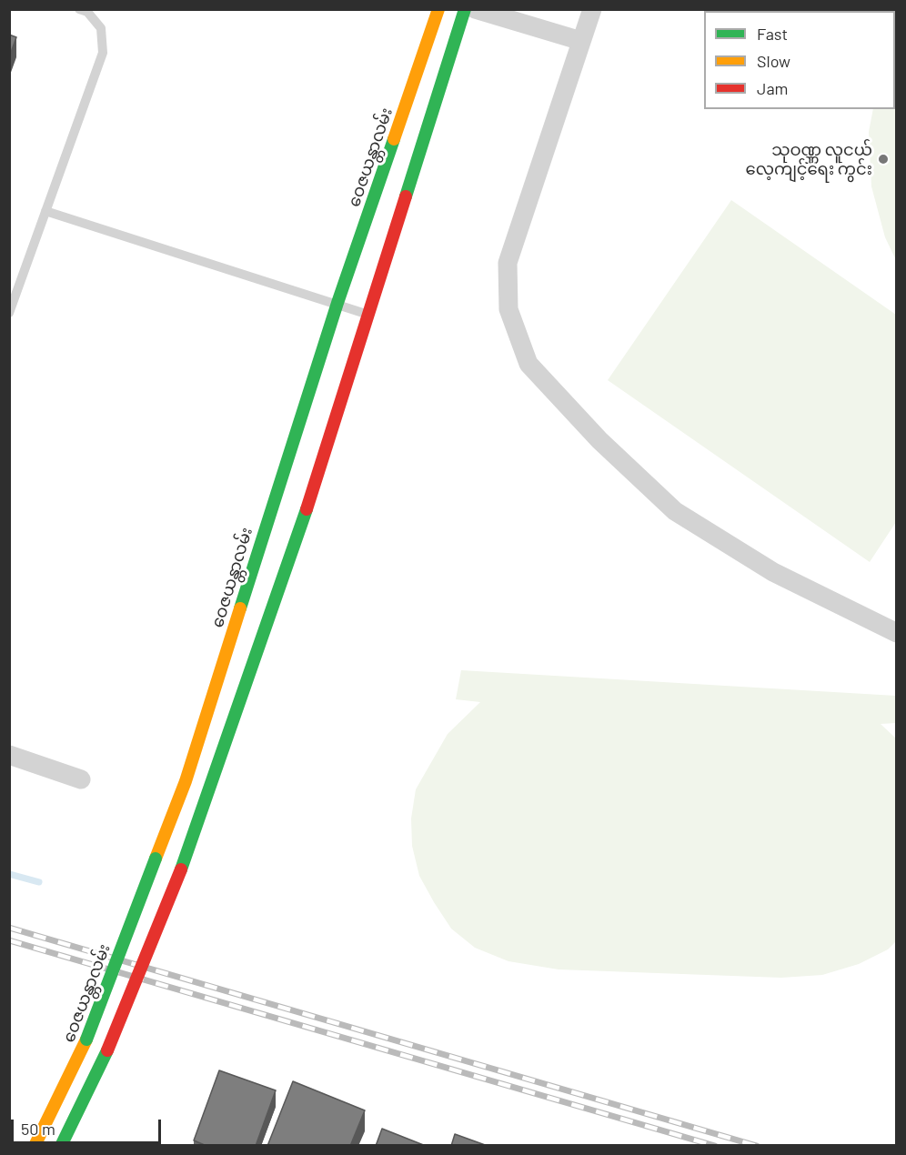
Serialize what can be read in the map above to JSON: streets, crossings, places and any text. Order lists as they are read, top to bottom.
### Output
{
  "streets": {
    "main road": ["ဝေဇယန္တာလမ်း"]
  },
  "places": ["သုဝဏ္ဏ လူငယ် လေ့ကျင့်ရေး ကွင်း"],
  "legend": ["Fast", "Slow", "Jam"],
  "scale_bar": "50 m"
}
